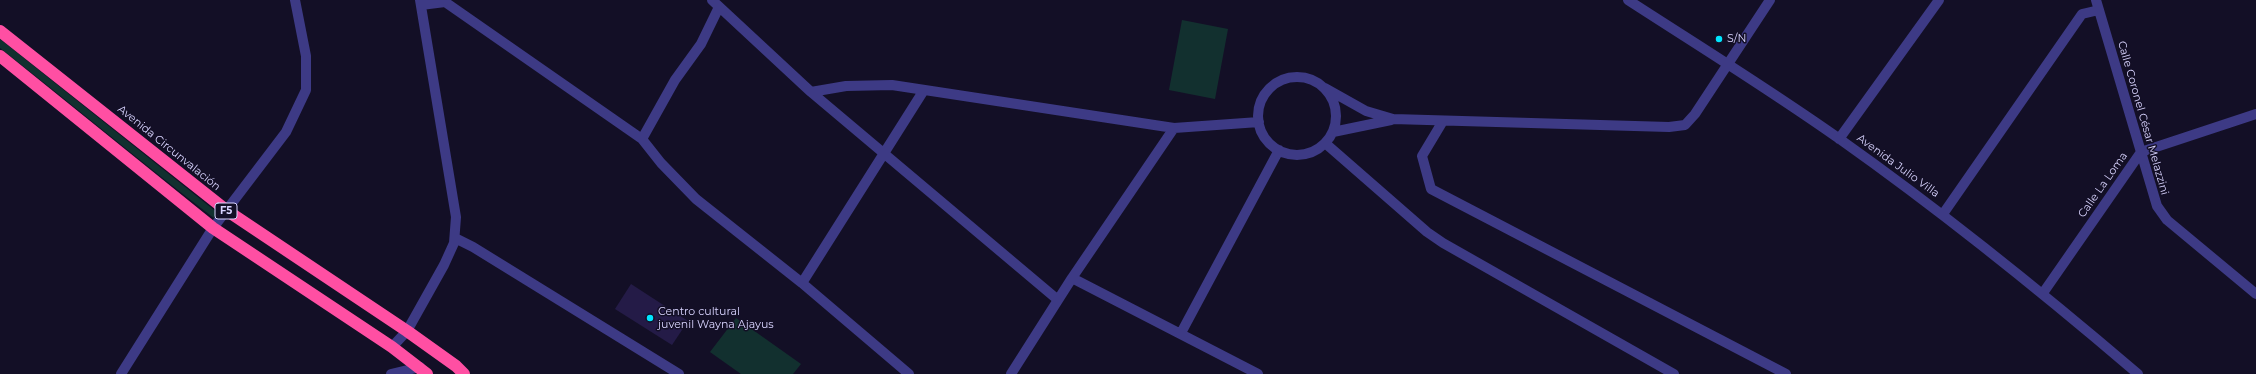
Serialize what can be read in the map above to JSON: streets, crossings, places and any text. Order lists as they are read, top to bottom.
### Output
{
  "streets": {
    "highway": ["Avenida Circunvalación", "F5"],
    "street": ["Calle Coronel César Melazzini", "Avenida Julio Villa", "Calle La Loma"]
  },
  "crossings": [
    ["Calle Coronel César Melazzini", "Calle La Loma"],
    ["Avenida Julio Villa", "Calle La Loma"]
  ],
  "places": ["S/N", "Centro cultural juvenil Wayna Ajayus"]
}
